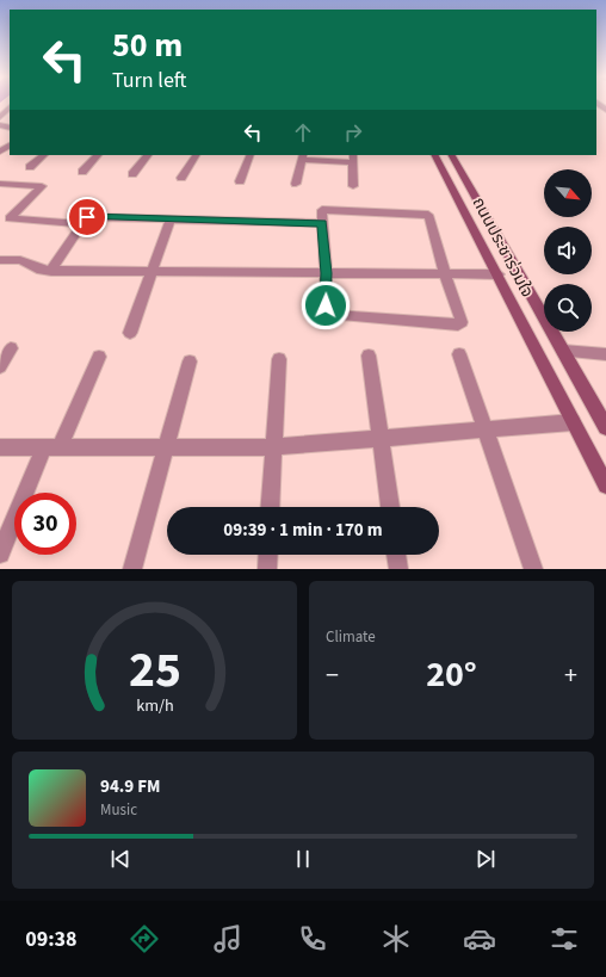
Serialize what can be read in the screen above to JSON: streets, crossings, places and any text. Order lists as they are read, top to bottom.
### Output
{
  "streets": {
    "main road": ["ถนนประชาร่วมใจ"]
  },
  "north": "bottom right",
  "page": {
    "turn": ["50 m", "Turn left"],
    "limit": "30",
    "trip": "09:39 · 1 min · 170 m",
    "tile": "Climate",
    "heat": ["−", "20°", "+"],
    "song": ["94.9 FM", "Music"],
    "tabs": "09:38",
    "gauge": ["25", "km/h"]
  }
}
